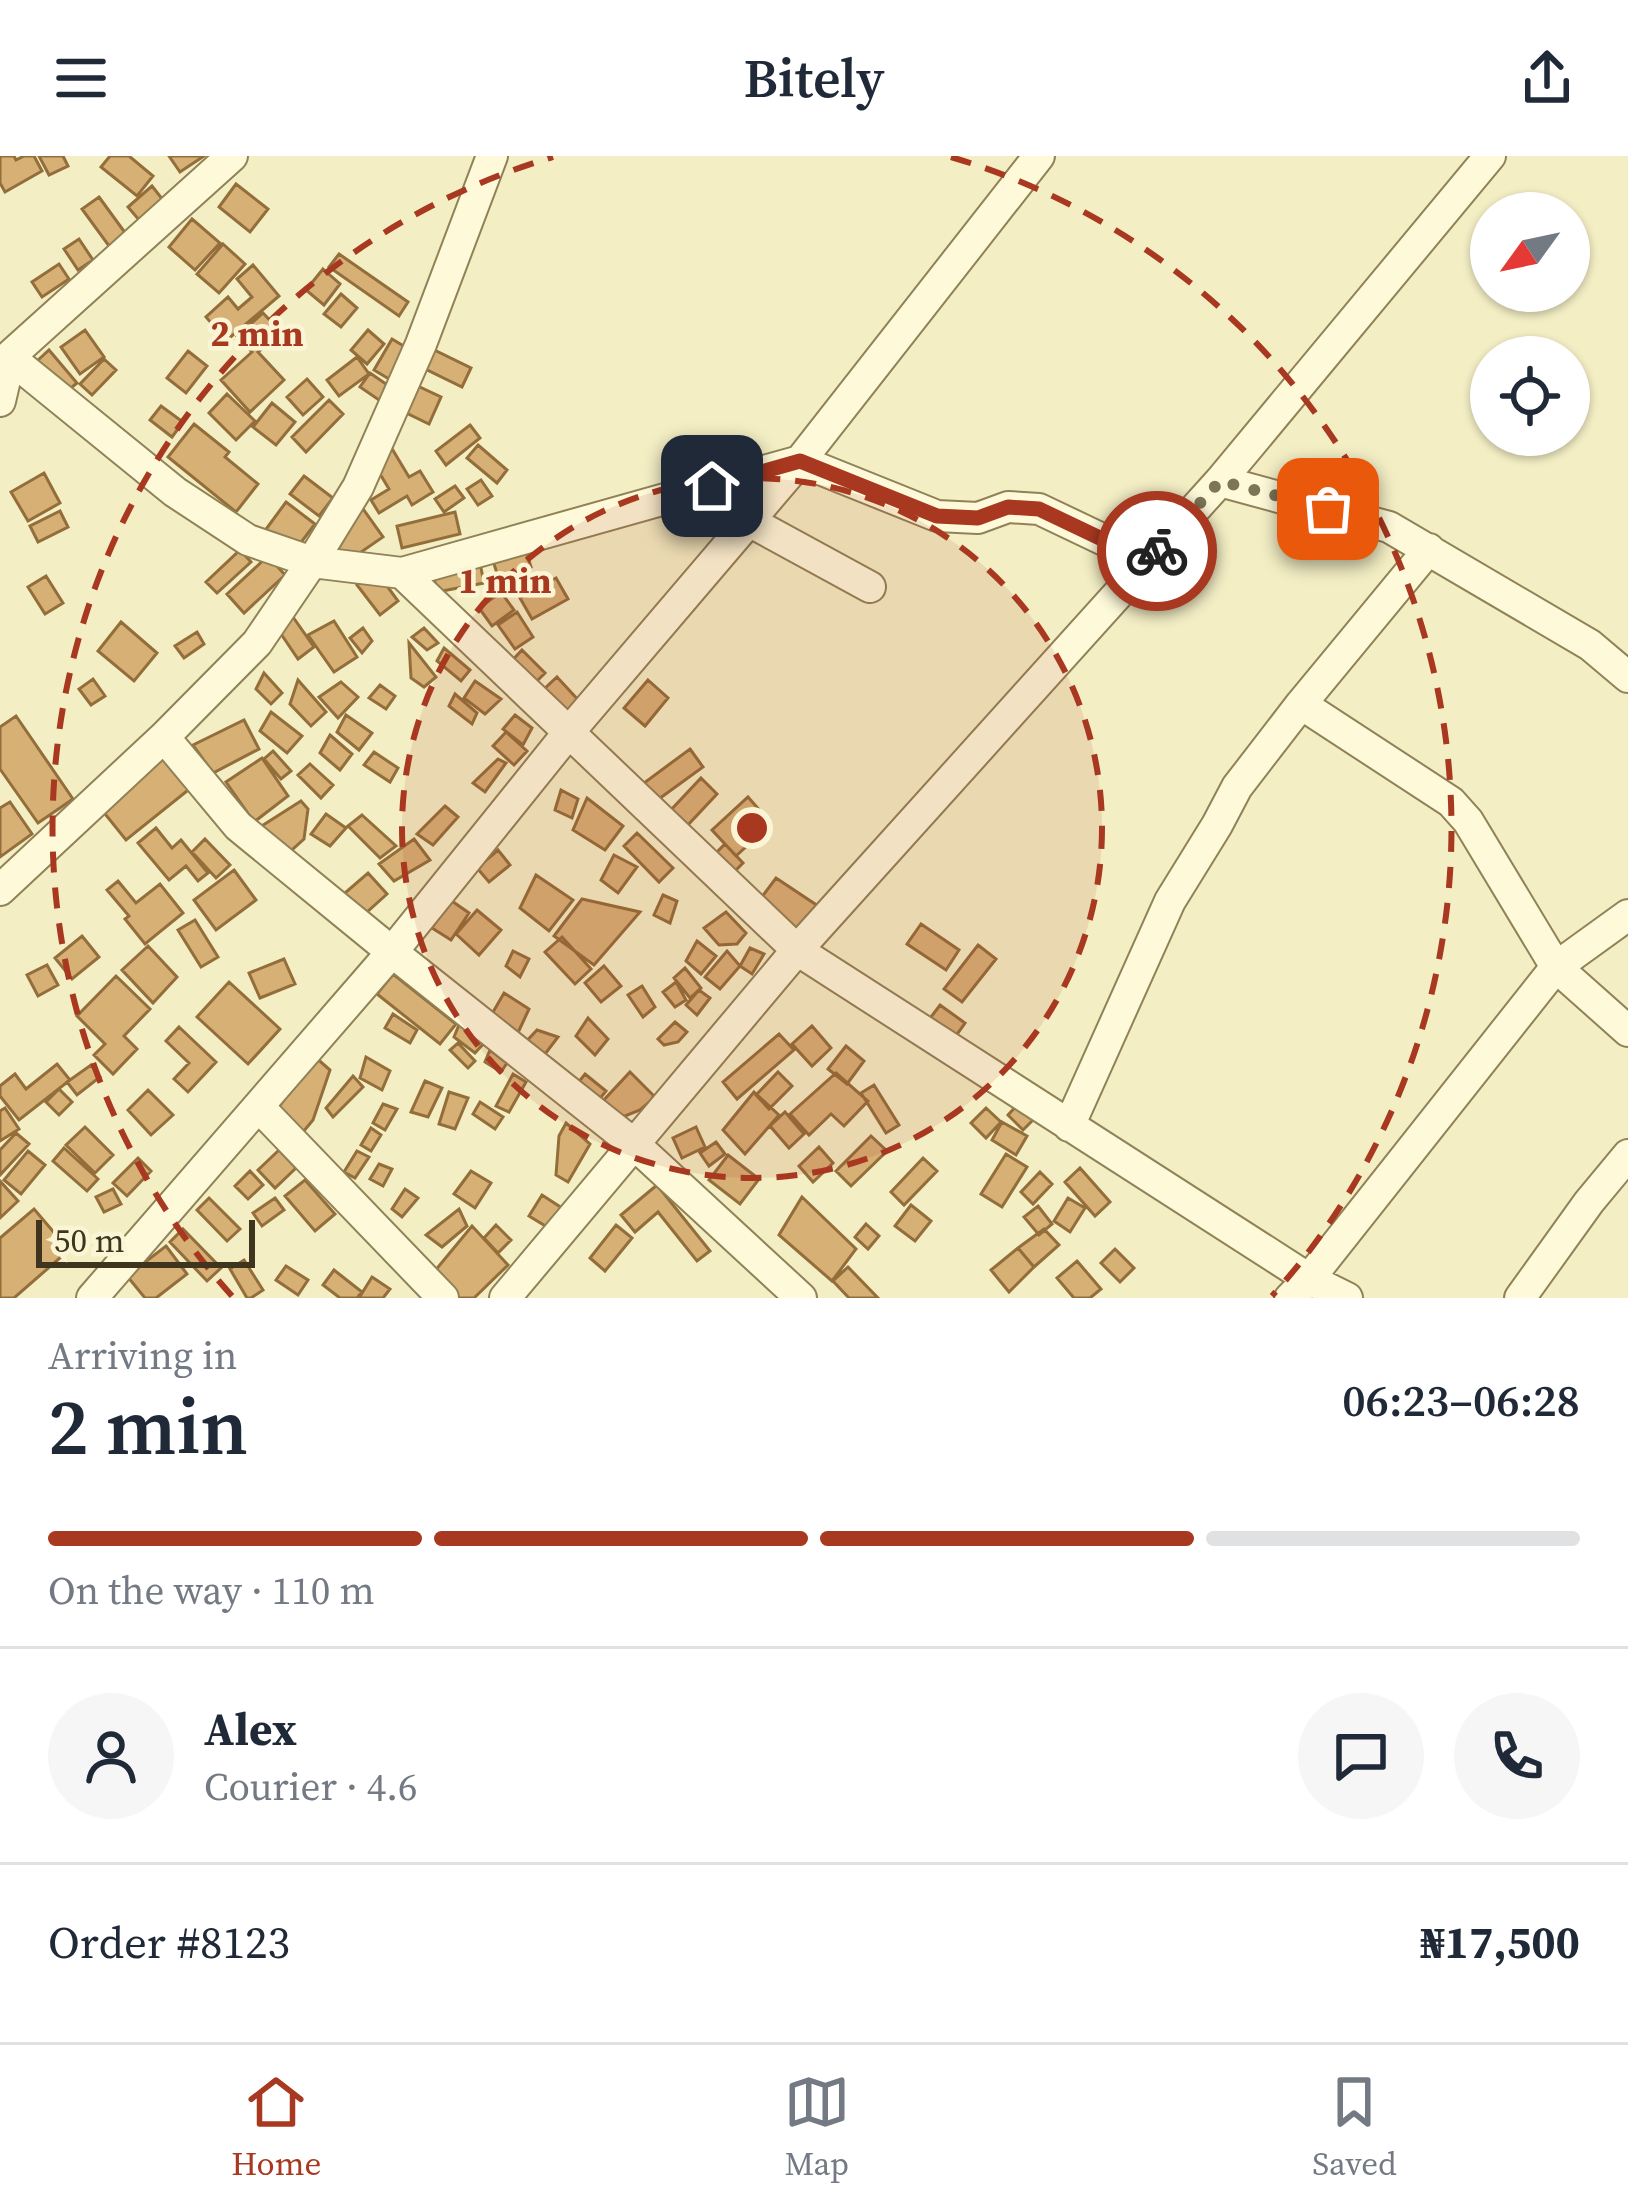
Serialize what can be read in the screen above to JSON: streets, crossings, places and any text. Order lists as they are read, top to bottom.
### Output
{
  "scale_bar": "50 m",
  "north": "bottom left",
  "page": {
    "header": "Bitely",
    "scale": "50 m",
    "heading": ["2 min", "Arriving in", "06:23–06:28"],
    "panel": [
      "Alex",
      "Courier · 4.6",
      "Order #8123",
      "₦17,500"
    ],
    "bar": "On the way · 110 m",
    "tabs": ["Home", "Map", "Saved"]
  },
  "rings": ["2 min", "1 min"]
}
